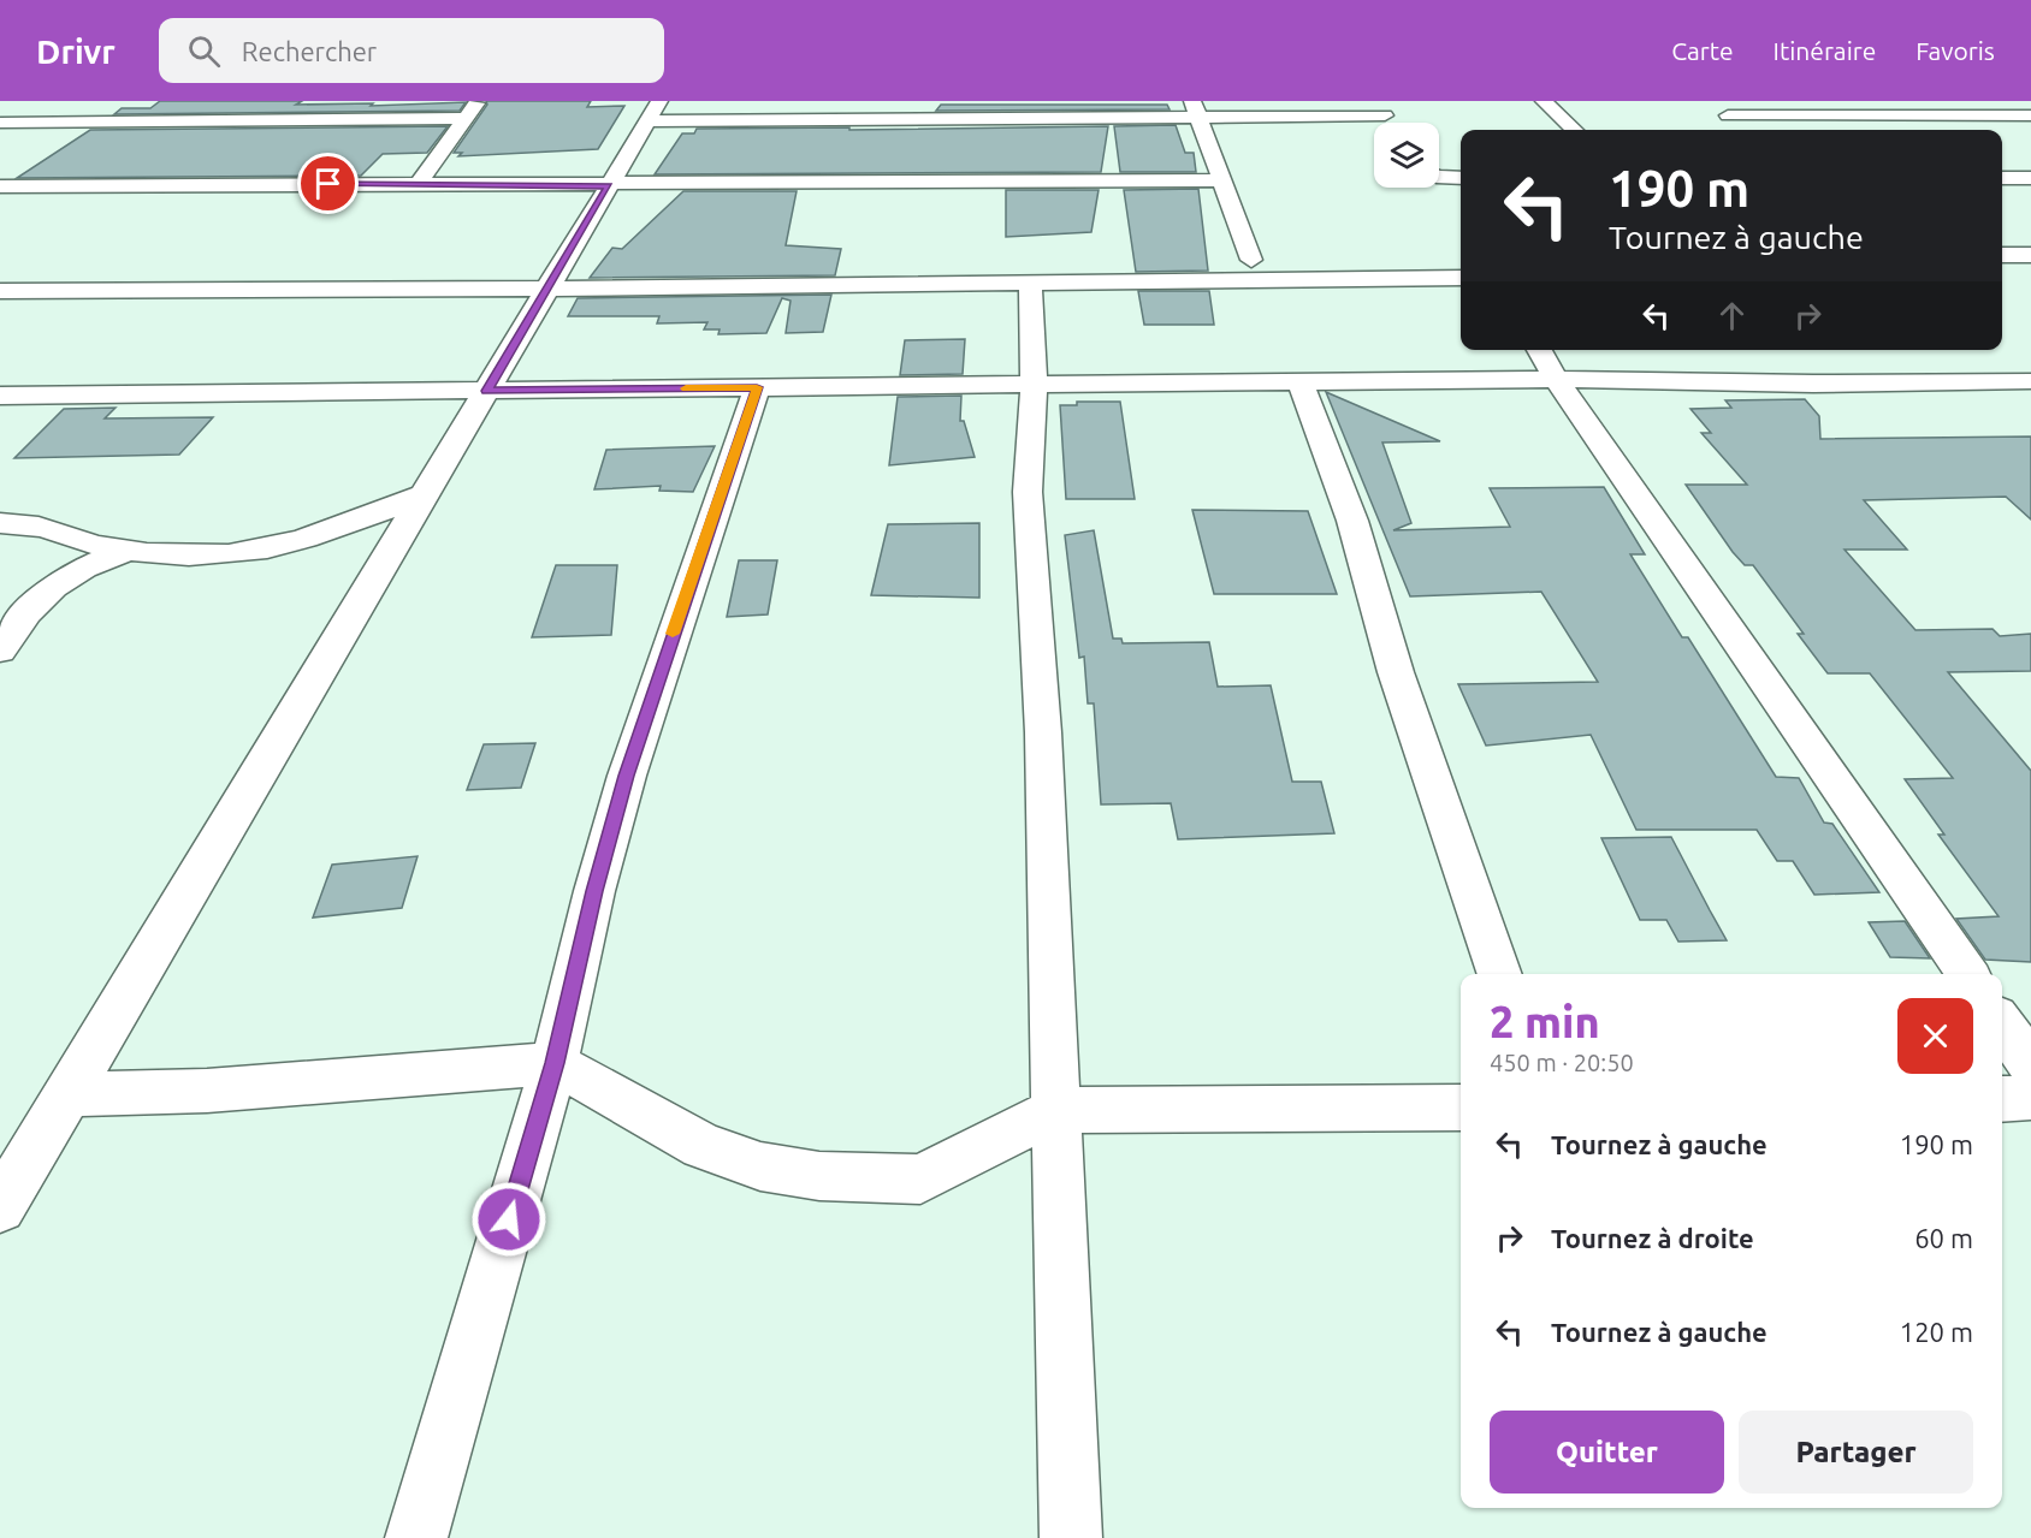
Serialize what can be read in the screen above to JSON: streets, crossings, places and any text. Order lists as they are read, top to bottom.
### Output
{
  "page": {
    "header": "Drivr",
    "search": "Rechercher",
    "nav": ["Carte", "Itinéraire", "Favoris"],
    "turn": ["190 m", "Tournez à gauche"],
    "heading": ["2 min", "450 m · 20:50"],
    "list": [
      {
        "name": "Tournez à gauche",
        "value": "190 m"
      },
      {
        "name": "Tournez à droite",
        "value": "60 m"
      },
      {
        "name": "Tournez à gauche",
        "value": "120 m"
      }
    ],
    "buttons": ["Quitter", "Partager"]
  }
}
